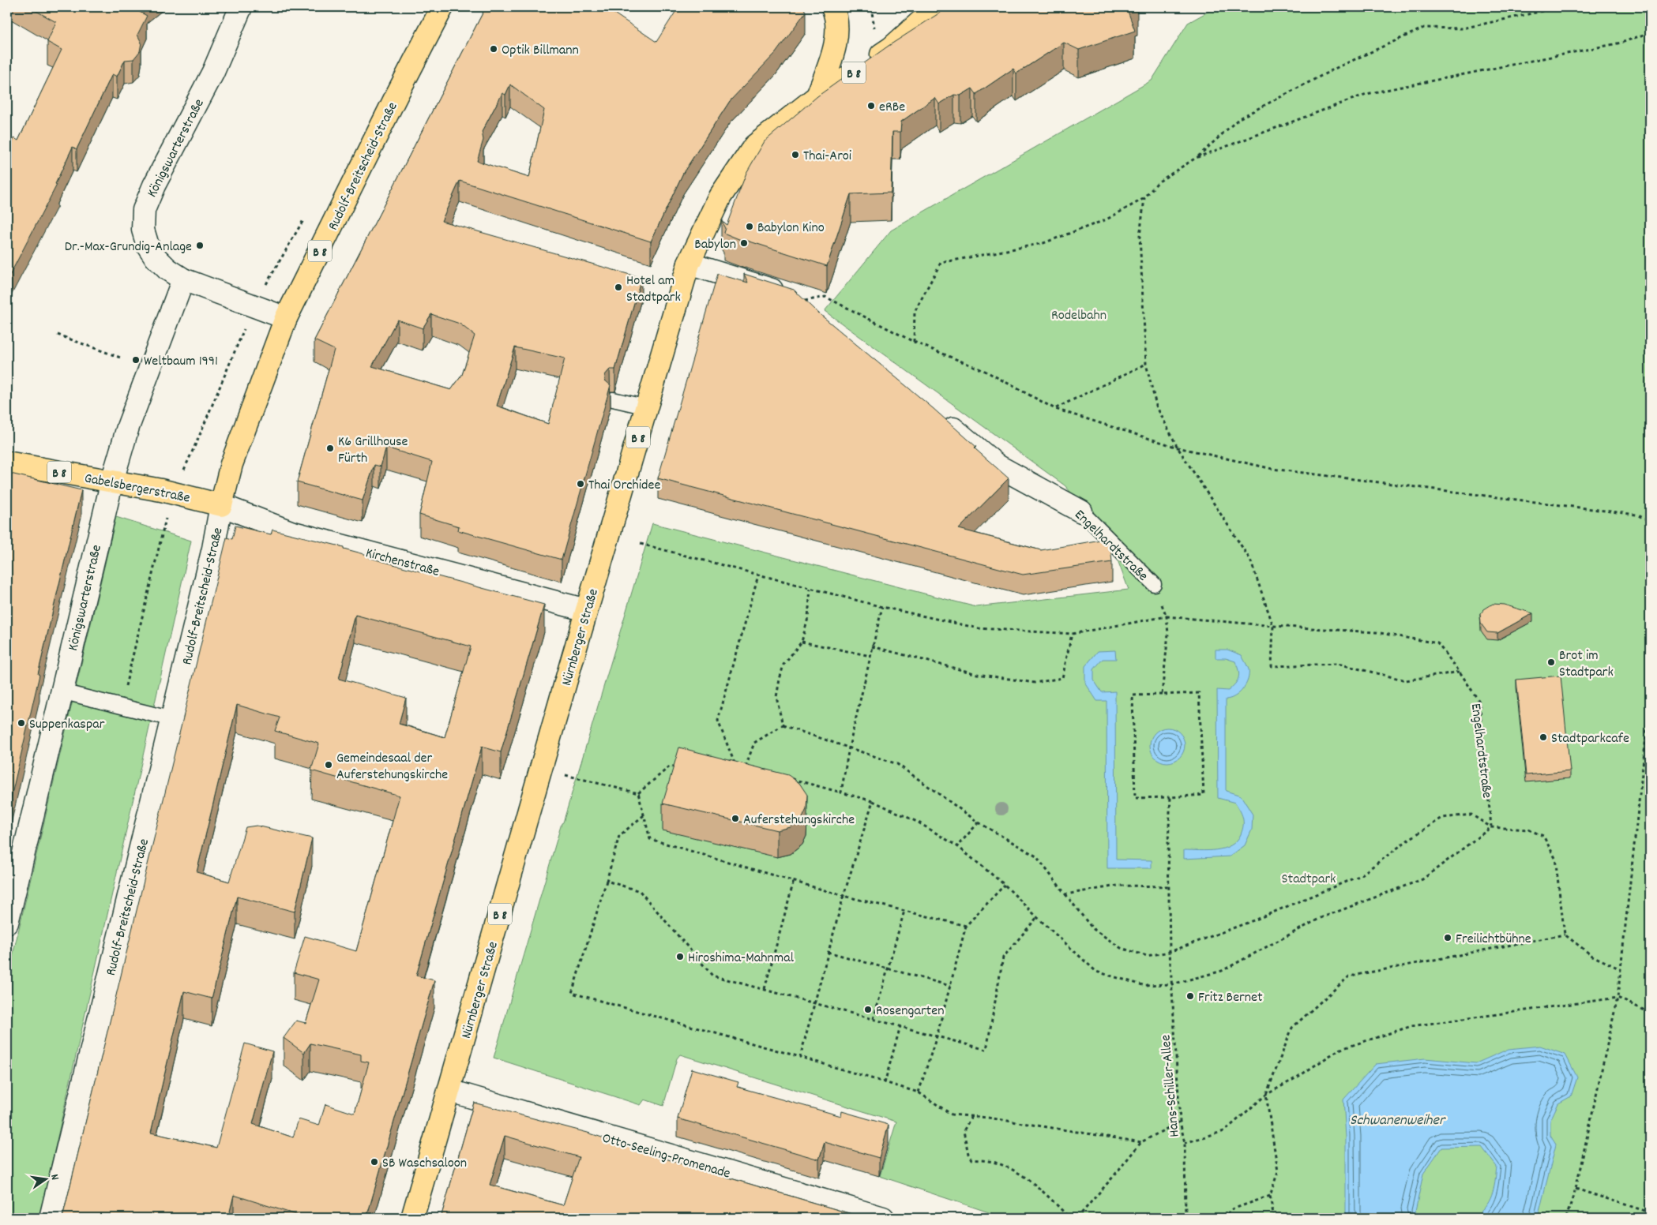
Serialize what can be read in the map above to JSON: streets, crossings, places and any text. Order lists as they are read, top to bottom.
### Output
{
  "streets": {
    "main road": [
      "B 8",
      "Rudolf-Breitscheid-Straße",
      "Gabelsbergerstraße",
      "Nürnberger Straße"
    ],
    "street": [
      "Königswarterstraße",
      "Engelhardtstraße",
      "Kirchenstraße",
      "Otto-Seeling-Promenade"
    ],
    "path": ["Hans-Schiller-Allee"]
  },
  "crossings": [
    ["B 8", "Nürnberger Straße"],
    ["Königswarterstraße", "Rudolf-Breitscheid-Straße"],
    ["Königswarterstraße", "Gabelsbergerstraße"],
    ["Rudolf-Breitscheid-Straße", "Gabelsbergerstraße"],
    ["Rudolf-Breitscheid-Straße", "Kirchenstraße"],
    ["Gabelsbergerstraße", "Kirchenstraße"],
    ["Kirchenstraße", "Nürnberger Straße"],
    ["Nürnberger Straße", "Otto-Seeling-Promenade"]
  ],
  "water": ["Schwanenweiher"],
  "parks": ["Rodelbahn", "Stadtpark"],
  "places": [
    "Optik Billmann",
    "eRBe",
    "Thai-Aroi",
    "Babylon Kino",
    "Babylon",
    "Dr.-Max-Grundig-Anlage",
    "Hotel am Stadtpark",
    "Weltbaum 1991",
    "K6 Grillhouse Fürth",
    "Thai Orchidee",
    "Brot im Stadtpark",
    "Suppenkaspar",
    "Stadtparkcafe",
    "Gemeindesaal der Auferstehungskirche",
    "Auferstehungskirche",
    "Freilichtbühne",
    "Hiroshima-Mahnmal",
    "Fritz Bernet",
    "Rosengarten",
    "SB Waschsaloon"
  ],
  "north": "right"
}
